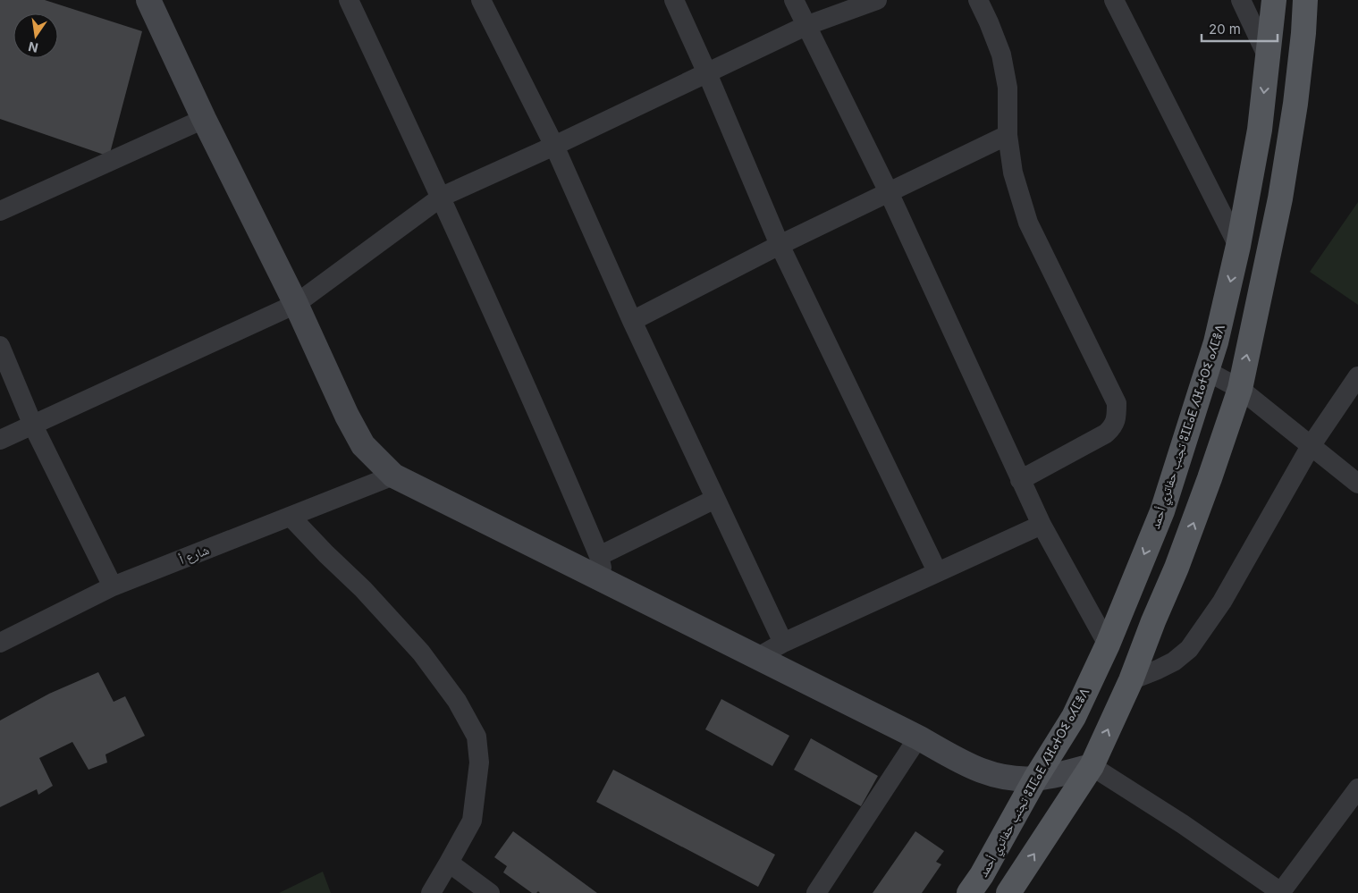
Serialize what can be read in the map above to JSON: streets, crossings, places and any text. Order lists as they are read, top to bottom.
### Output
{
  "streets": {
    "main road": ["تجنب حفاتري أحمد ⵓⵊⵎⴰⴹ ⵃⴼⴰⵜⵔⵉ ⴰⵃⵎⴻⴷ"],
    "street": ["شارع أ"]
  },
  "scale_bar": "20 m",
  "north": "bottom"
}
